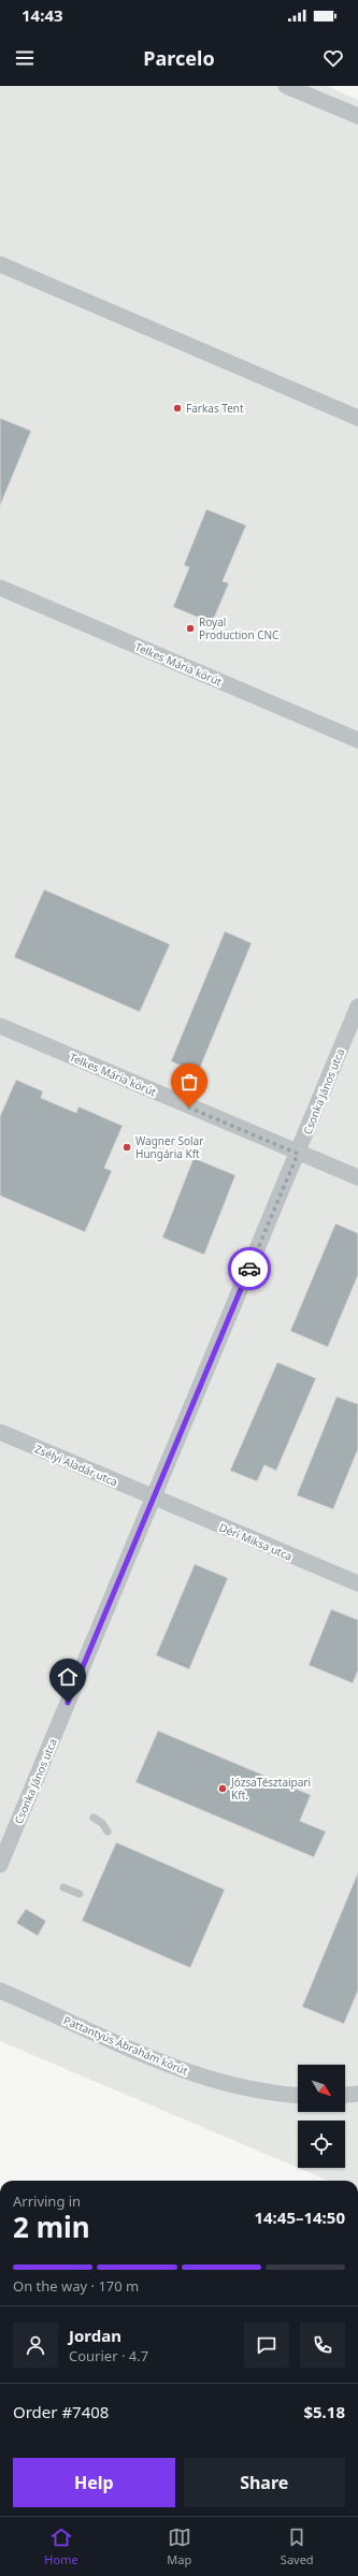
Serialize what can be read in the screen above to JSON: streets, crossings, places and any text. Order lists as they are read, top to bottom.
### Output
{
  "streets": {
    "street": [
      "Telkes Mária körút",
      "Csonka János utca",
      "Zsélyi Aladár utca",
      "Déri Miksa utca",
      "Pattantyús Ábrahám körút"
    ]
  },
  "crossings": [
    ["Telkes Mária körút", "Csonka János utca"],
    ["Csonka János utca", "Zsélyi Aladár utca"],
    ["Csonka János utca", "Déri Miksa utca"],
    ["Zsélyi Aladár utca", "Déri Miksa utca"]
  ],
  "places": [
    "Farkas Tent",
    "Royal Production CNC",
    "Wagner Solar Hungária Kft",
    "JózsaTésztaipari Kft."
  ],
  "north": "bottom right",
  "page": {
    "status": "14:43",
    "header": "Parcelo",
    "heading": ["2 min", "Arriving in", "14:45–14:50"],
    "panel": [
      "Jordan",
      "Courier · 4.7",
      "Order #7408",
      "$5.18"
    ],
    "bar": "On the way · 170 m",
    "buttons": ["Help", "Share"],
    "tabs": ["Home", "Map", "Saved"]
  }
}
